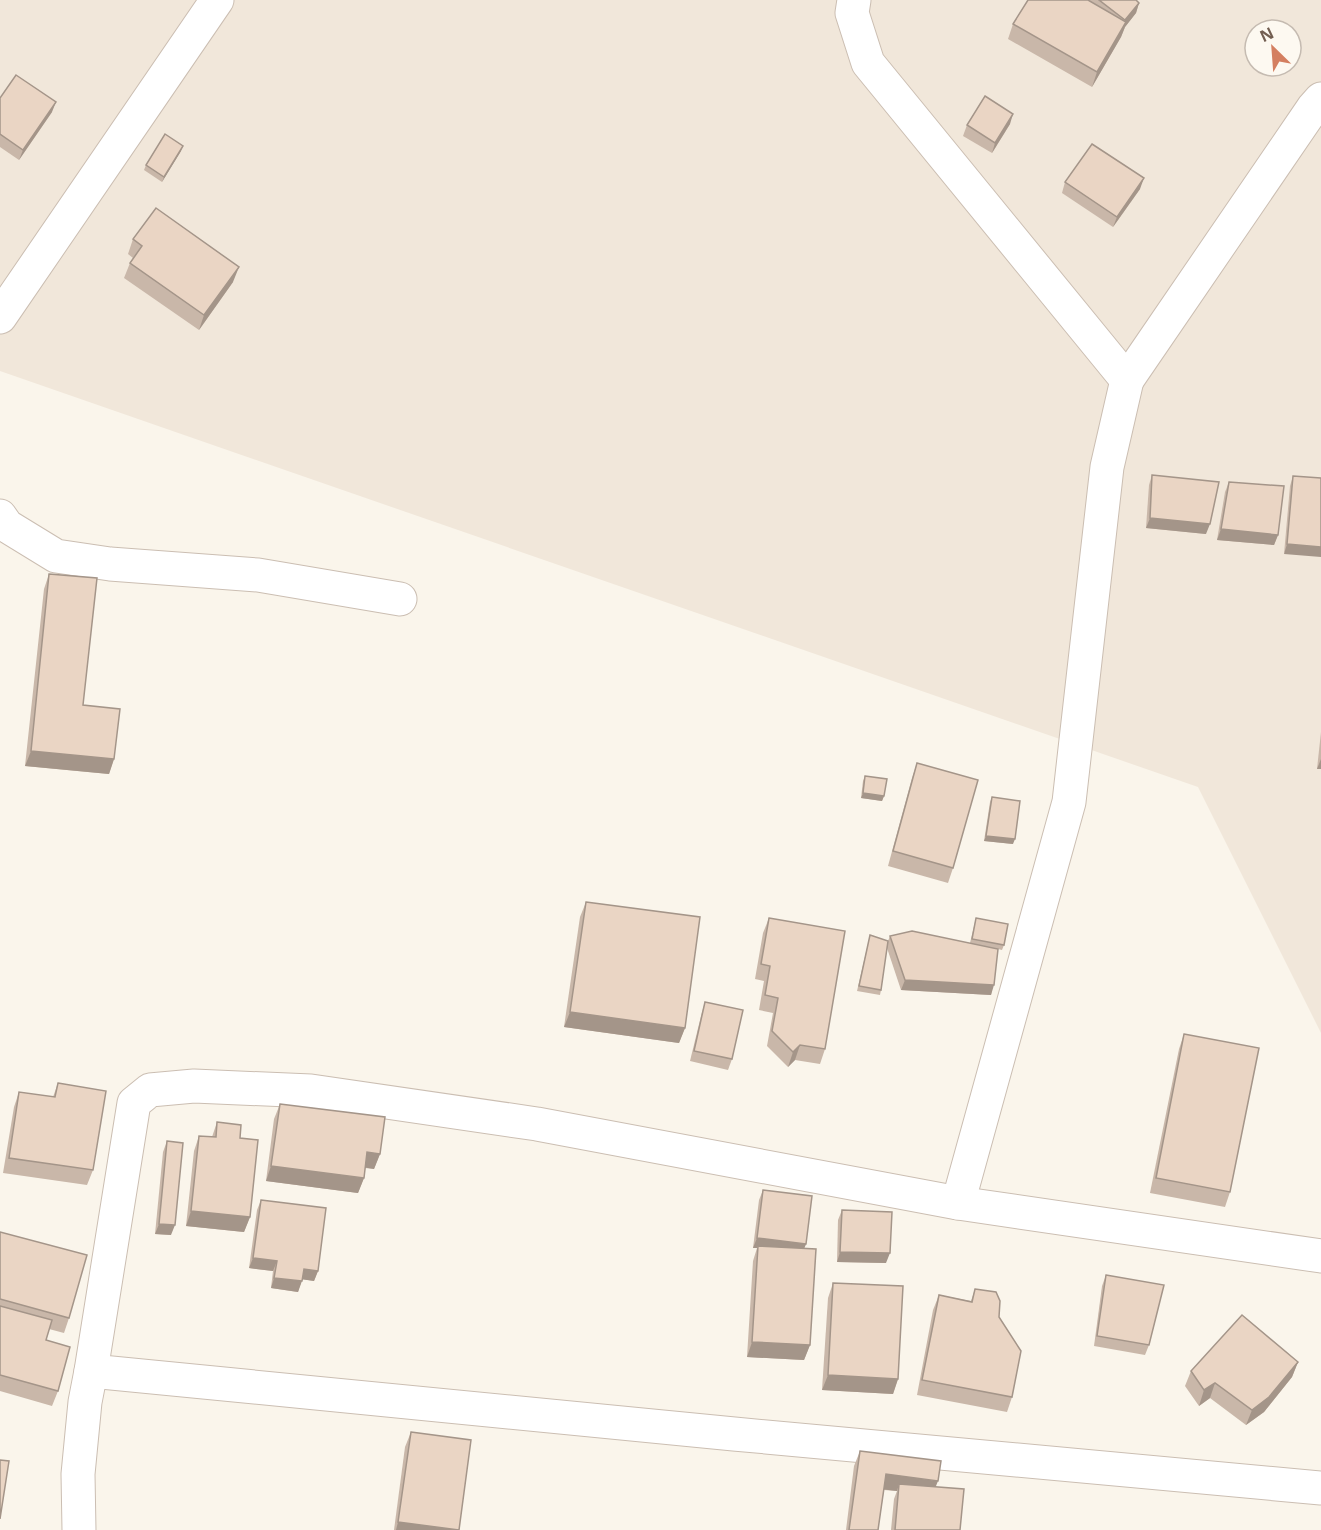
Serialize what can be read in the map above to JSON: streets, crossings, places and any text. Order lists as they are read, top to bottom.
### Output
{
  "north": "top left"
}
